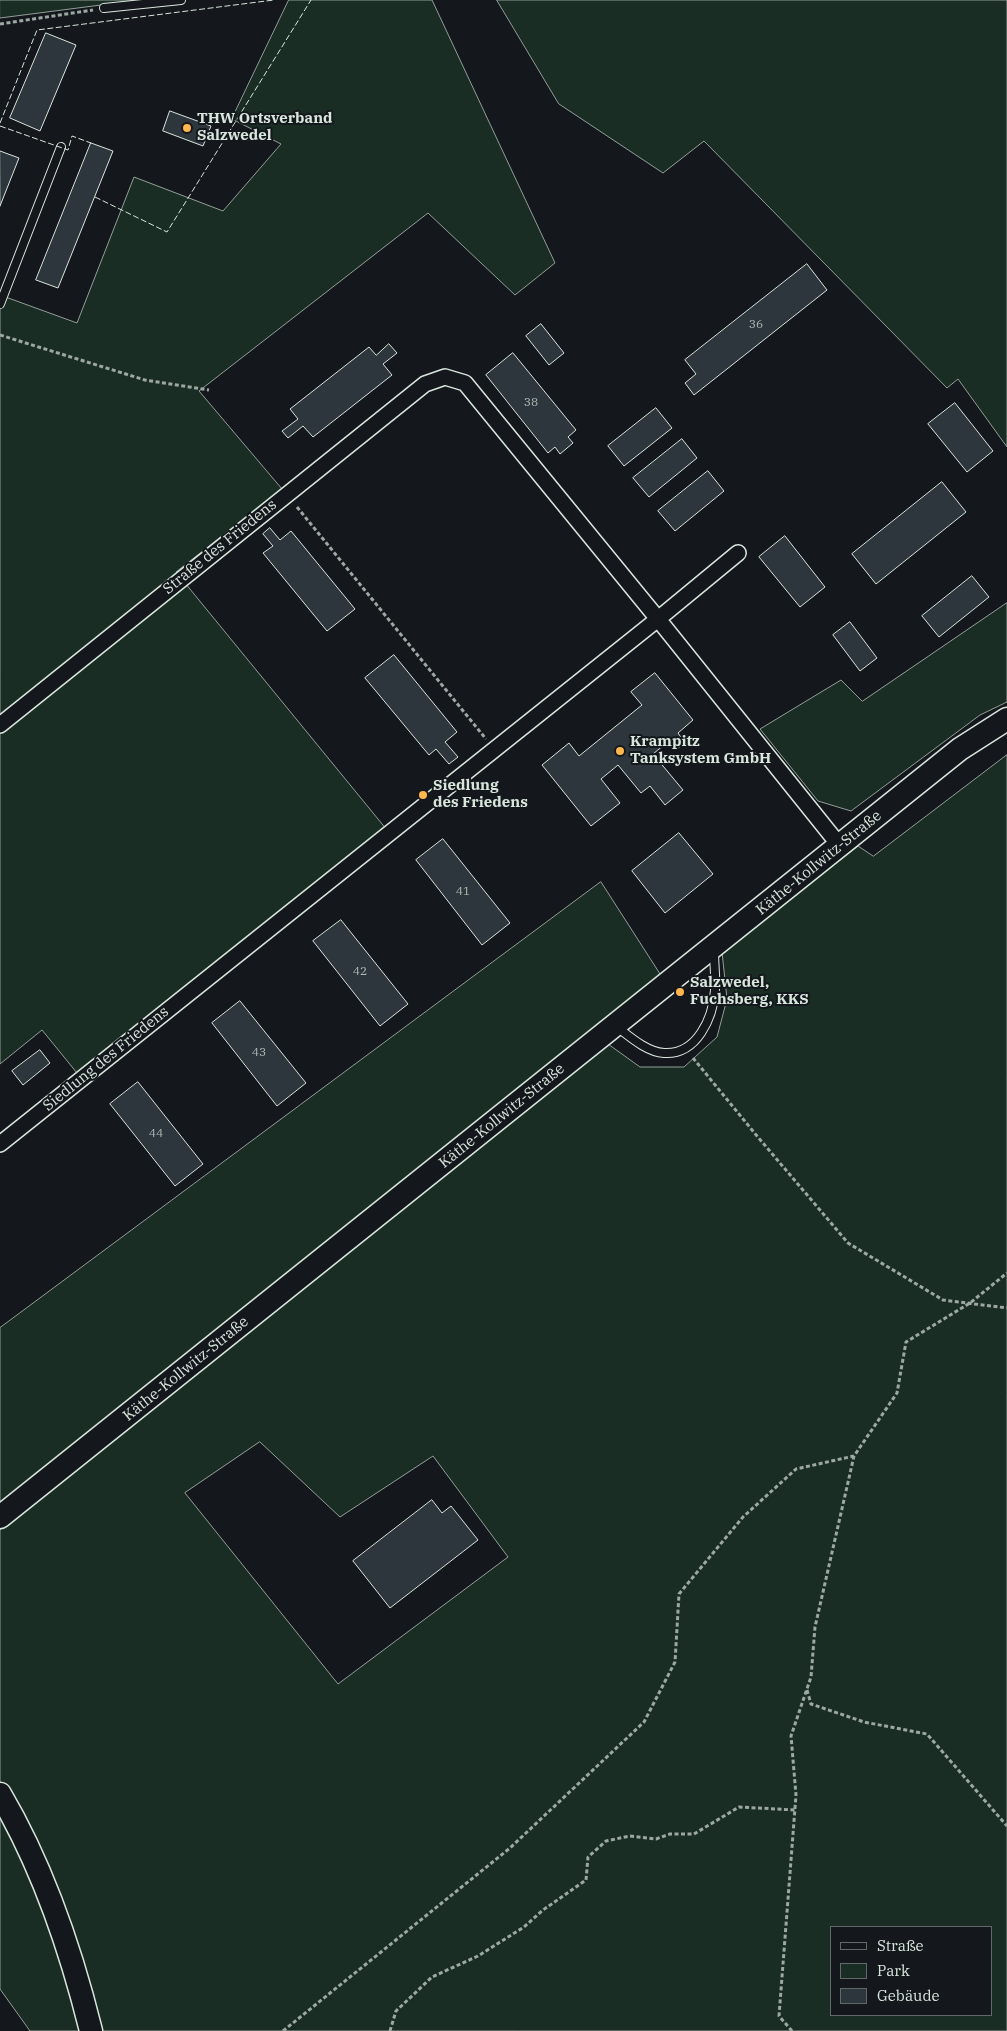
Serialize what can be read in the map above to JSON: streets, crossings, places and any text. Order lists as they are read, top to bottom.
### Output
{
  "streets": {
    "main road": ["Käthe-Kollwitz-Straße"],
    "street": ["Straße des Friedens", "Siedlung des Friedens"]
  },
  "crossings": [
    ["Straße des Friedens", "Siedlung des Friedens"]
  ],
  "places": [
    "THW Ortsverband Salzwedel",
    "Krampitz Tanksystem GmbH",
    "Siedlung des Friedens",
    "Salzwedel, Fuchsberg, KKS"
  ],
  "house_numbers": [
    "36",
    "38",
    "41",
    "42",
    "43",
    "44"
  ],
  "legend": ["Straße", "Park", "Gebäude"]
}
